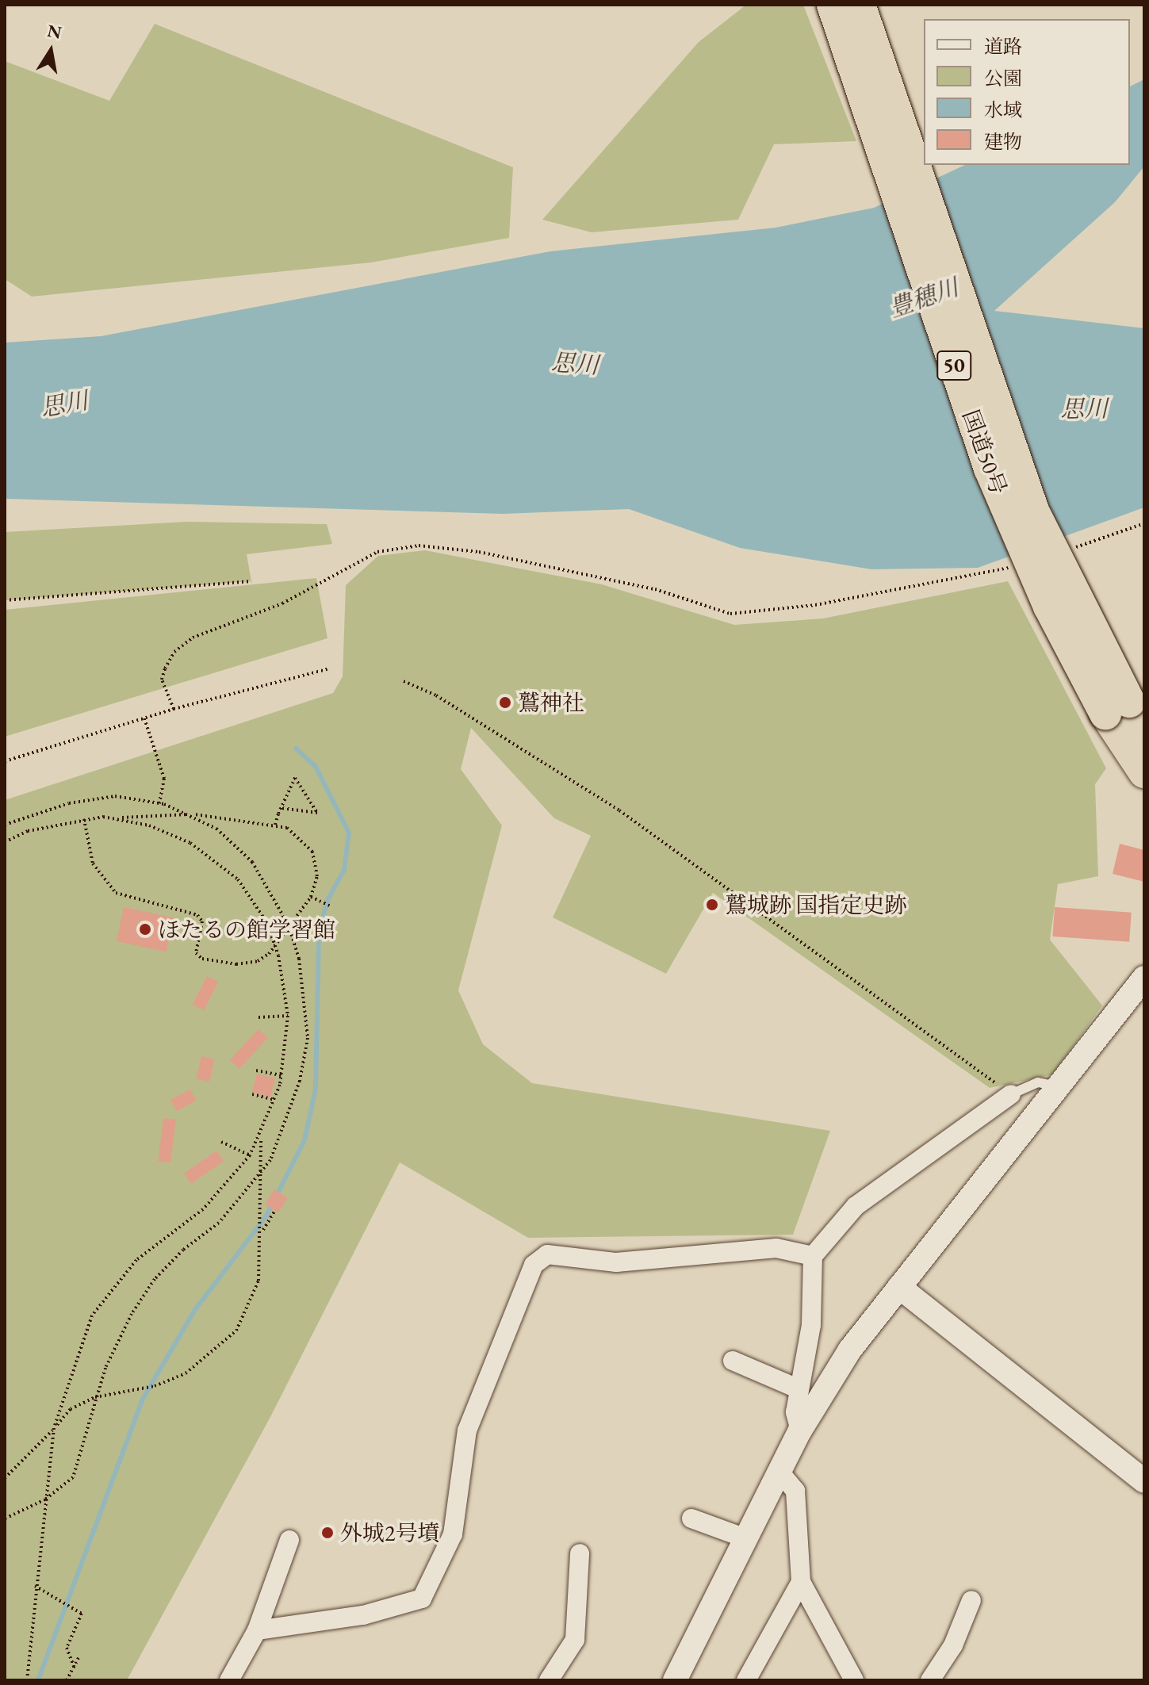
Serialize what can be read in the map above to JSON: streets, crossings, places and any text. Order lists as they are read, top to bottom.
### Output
{
  "streets": {
    "highway": ["50", "国道50号"]
  },
  "water": ["豊穂川", "思川"],
  "places": [
    "鷲神社",
    "鷲城跡 国指定史跡",
    "ほたるの館学習館",
    "外城2号墳"
  ],
  "legend": [
    "道路",
    "公園",
    "水域",
    "建物"
  ],
  "north": "top"
}
